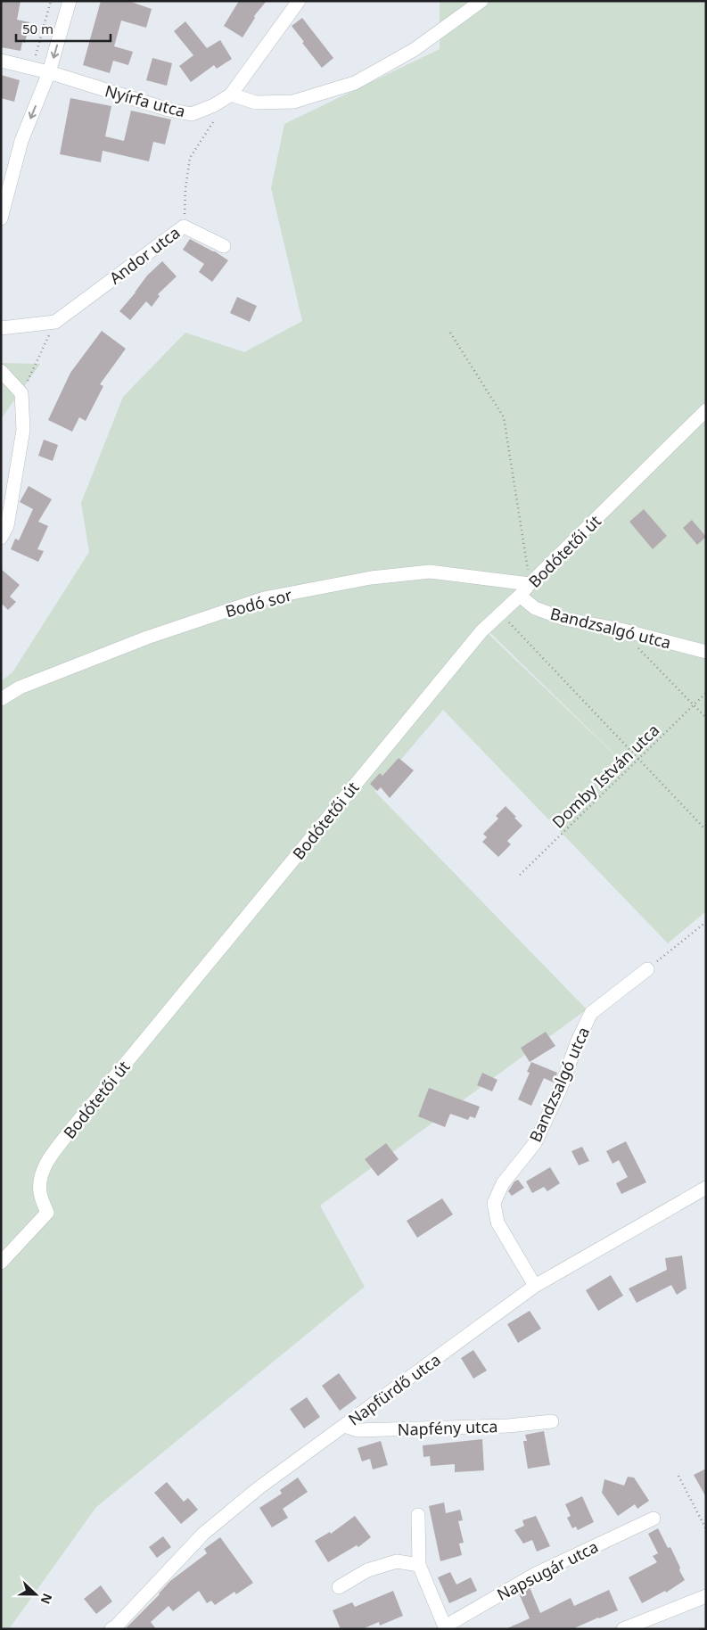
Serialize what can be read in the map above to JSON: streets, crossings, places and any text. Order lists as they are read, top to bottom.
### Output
{
  "streets": {
    "street": [
      "Nyírfa utca",
      "Andor utca",
      "Bodótetői út",
      "Bodó sor",
      "Bandzsalgó utca",
      "Napfürdő utca",
      "Napfény utca",
      "Napsugár utca"
    ],
    "path": ["Domby István utca"]
  },
  "crossings": [
    ["Bodótetői út", "Bodó sor"],
    ["Bodótetői út", "Bandzsalgó utca"],
    ["Bandzsalgó utca", "Napfürdő utca"],
    ["Napfürdő utca", "Napfény utca"]
  ],
  "scale_bar": "50 m",
  "north": "right"
}
